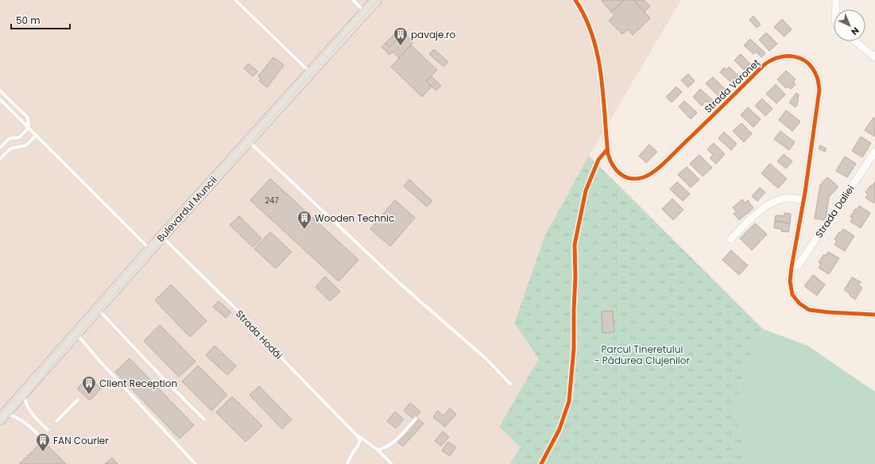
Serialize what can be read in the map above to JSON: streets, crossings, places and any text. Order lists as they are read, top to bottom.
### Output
{
  "streets": {
    "main road": ["Bulevardul Muncii"],
    "street": ["Strada Voroneț", "Strada Daliei"],
    "lane": ["Strada Hodăi"]
  },
  "crossings": [
    ["Strada Voroneț", "Strada Daliei"],
    ["Bulevardul Muncii", "Strada Hodăi"]
  ],
  "parks": ["Parcul Tineretului - Pădurea Clujenilor"],
  "places": {
    "building": [
      "pavaje.ro",
      "Wooden Technic",
      "Client Reception",
      "FAN Courier"
    ]
  },
  "house_numbers": ["247"],
  "scale_bar": "50 m",
  "north": "bottom right"
}
